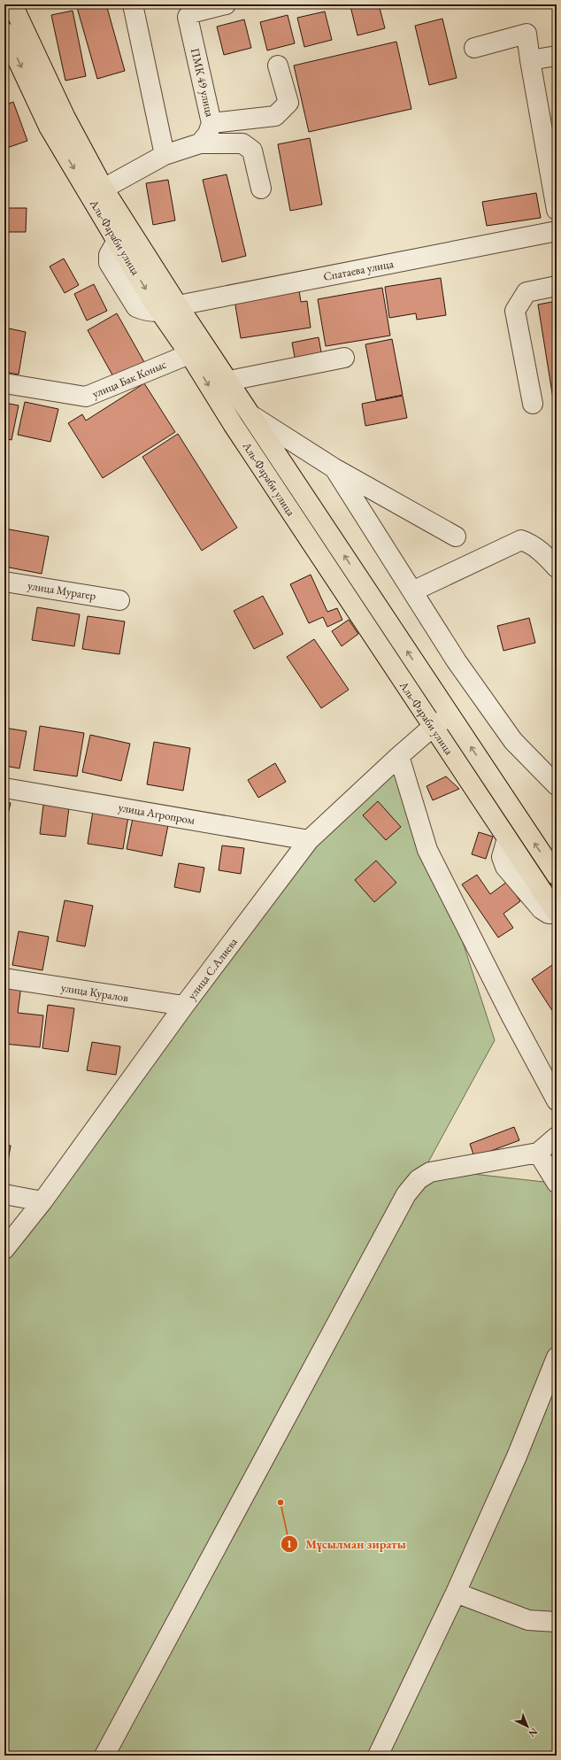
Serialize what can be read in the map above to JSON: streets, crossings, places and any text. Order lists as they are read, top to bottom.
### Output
{
  "streets": {
    "main road": ["Аль-Фараби улица"],
    "street": [
      "ПМК 49 улица",
      "Спатаева улица",
      "улица Бак Коныс",
      "улица Мурагер",
      "улица Агропром",
      "улица С.Алиева",
      "улица Куралов"
    ]
  },
  "crossings": [
    ["Аль-Фараби улица", "Спатаева улица"],
    ["Аль-Фараби улица", "улица Бак Коныс"],
    ["Аль-Фараби улица", "улица С.Алиева"],
    ["улица Агропром", "улица С.Алиева"],
    ["улица С.Алиева", "улица Куралов"]
  ],
  "places": ["Мұсылман зираты"],
  "north": "bottom right"
}
